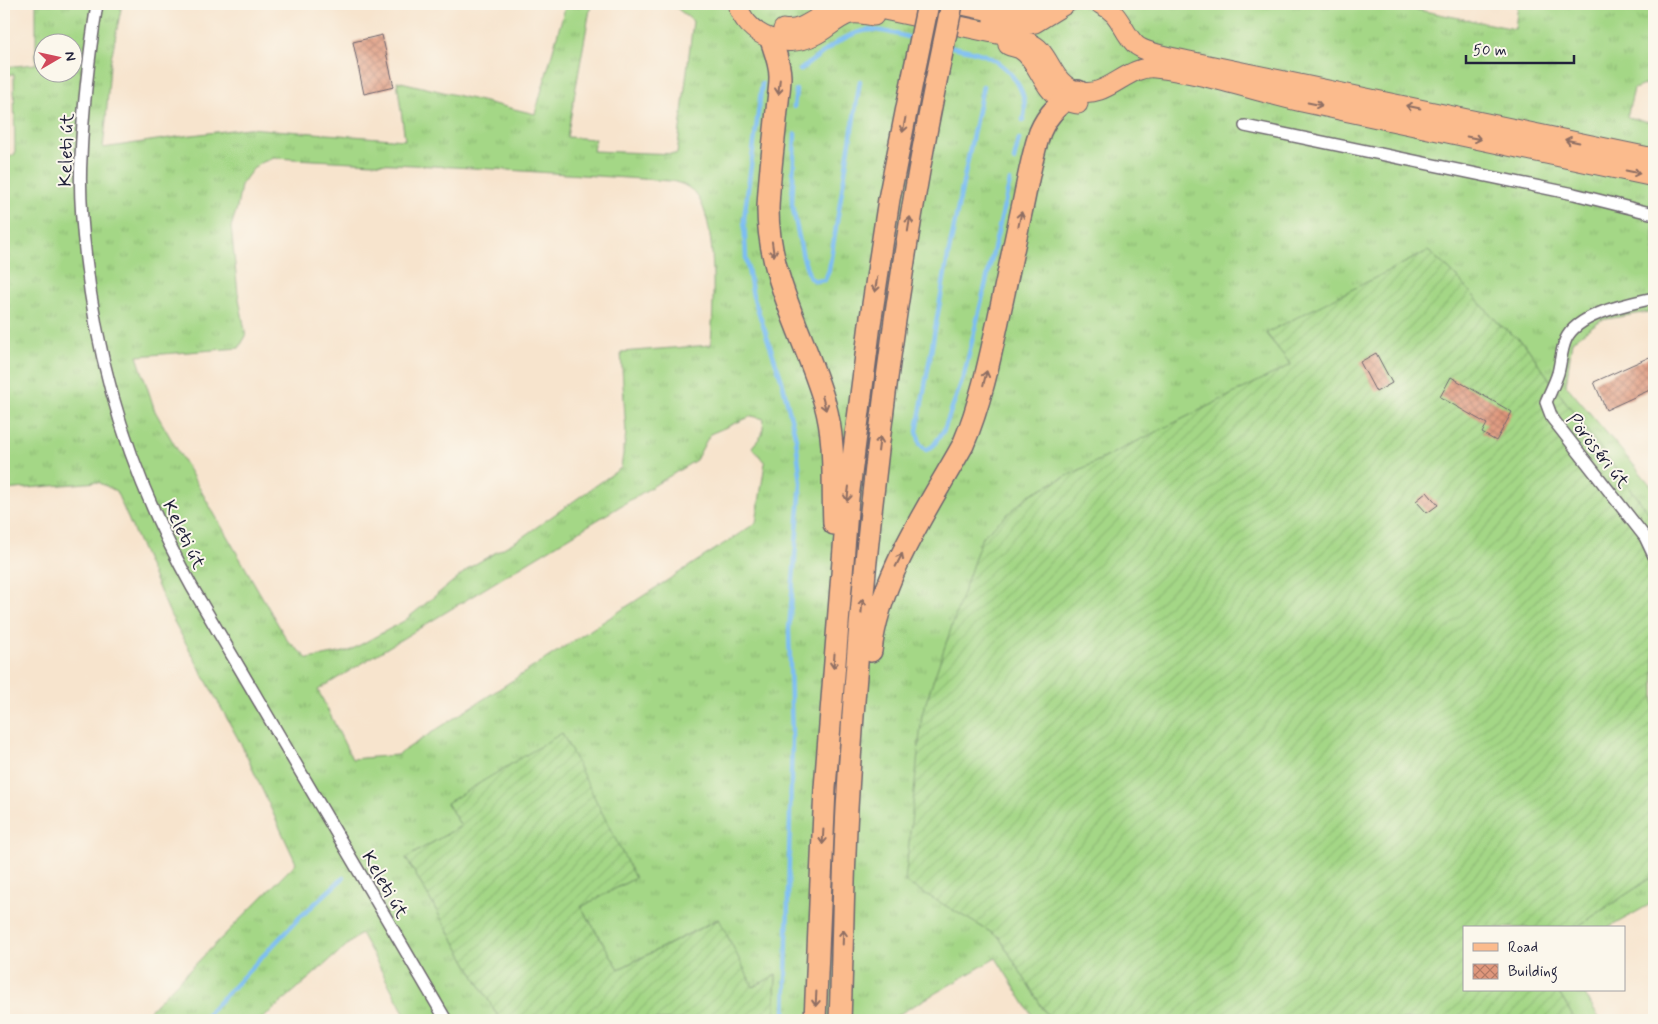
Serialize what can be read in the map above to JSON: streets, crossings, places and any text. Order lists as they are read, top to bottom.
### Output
{
  "streets": {
    "street": ["Keleti út", "Pöröséri út"]
  },
  "legend": ["Road", "Building"],
  "scale_bar": "50 m",
  "north": "right"
}
